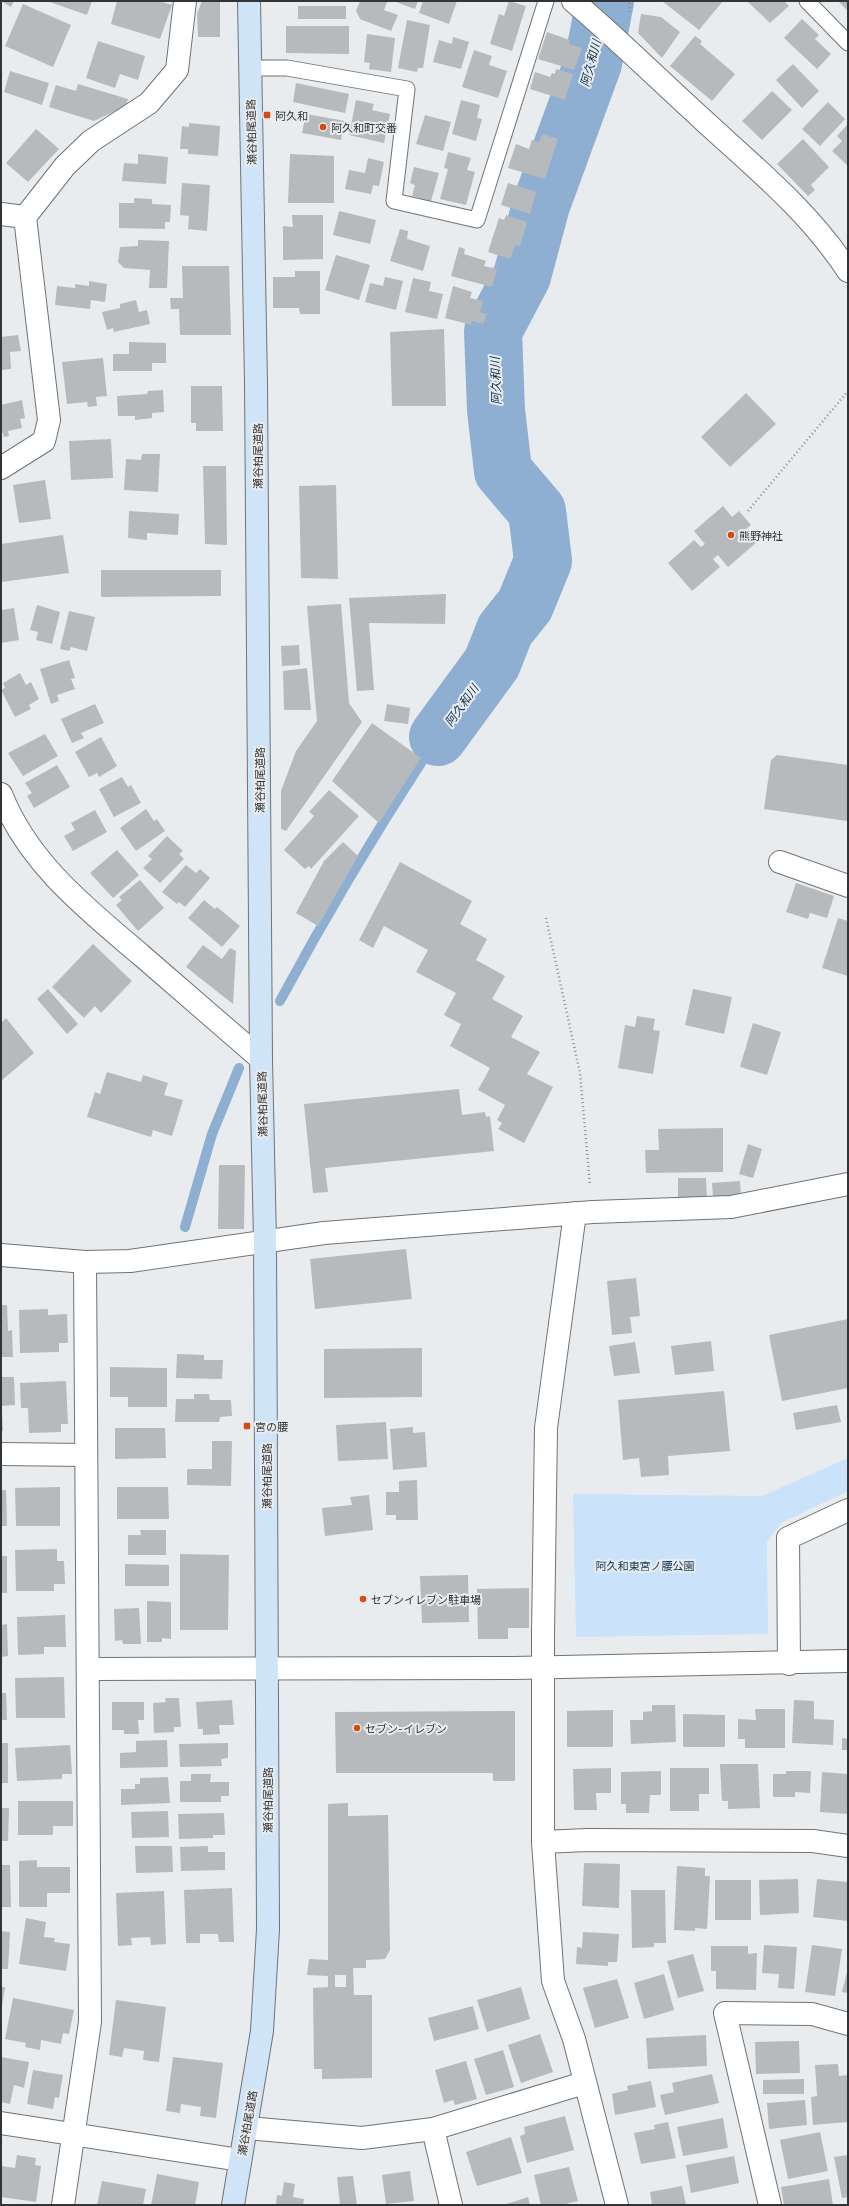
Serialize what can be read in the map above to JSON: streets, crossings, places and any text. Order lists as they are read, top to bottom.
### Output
{
  "streets": {
    "main road": ["瀬谷柏尾道路"]
  },
  "water": ["阿久和川"],
  "parks": ["阿久和東宮ノ腰公園"],
  "places": {
    "transit": ["阿久和", "宮の腰"],
    "other": [
      "阿久和町交番",
      "熊野神社",
      "セブンイレブン駐車場",
      "セブン-イレブン"
    ]
  }
}
